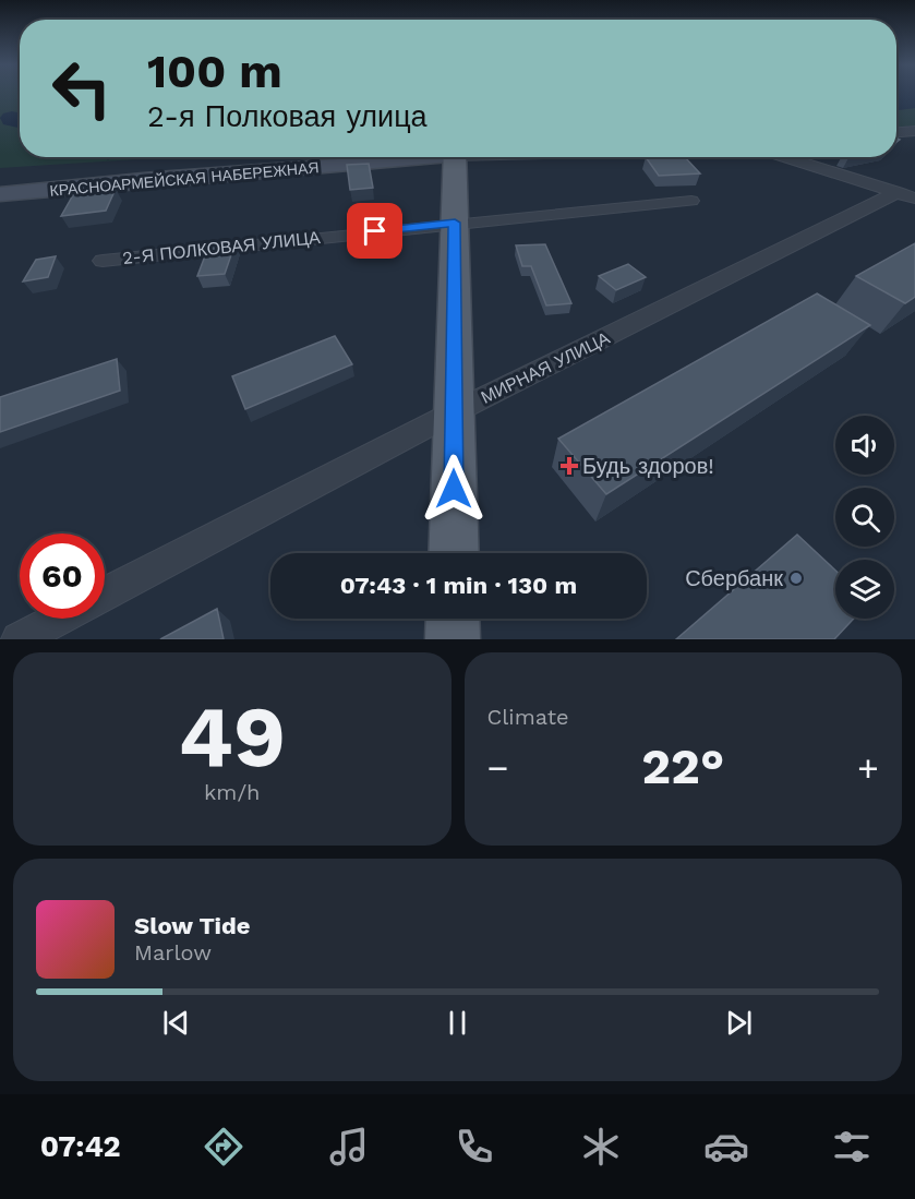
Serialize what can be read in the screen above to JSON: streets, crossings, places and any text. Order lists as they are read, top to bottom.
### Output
{
  "streets": {
    "main road": ["КРАСНОАРМЕЙСКАЯ НАБЕРЕЖНАЯ"],
    "street": ["2-Я ПОЛКОВАЯ УЛИЦА", "МИРНАЯ УЛИЦА"]
  },
  "crossings": [
    ["КРАСНОАРМЕЙСКАЯ НАБЕРЕЖНАЯ", "МИРНАЯ УЛИЦА"]
  ],
  "places": {
    "health": ["Будь здоров!"],
    "other": ["Сбербанк"]
  },
  "page": {
    "turn": ["100 m", "2-я Полковая улица"],
    "limit": "60",
    "trip": "07:43 · 1 min · 130 m",
    "tile": [
      ["49", "km/h"],
      "Climate"
    ],
    "heat": ["−", "22°", "+"],
    "song": ["Slow Tide", "Marlow"],
    "tabs": "07:42"
  }
}
